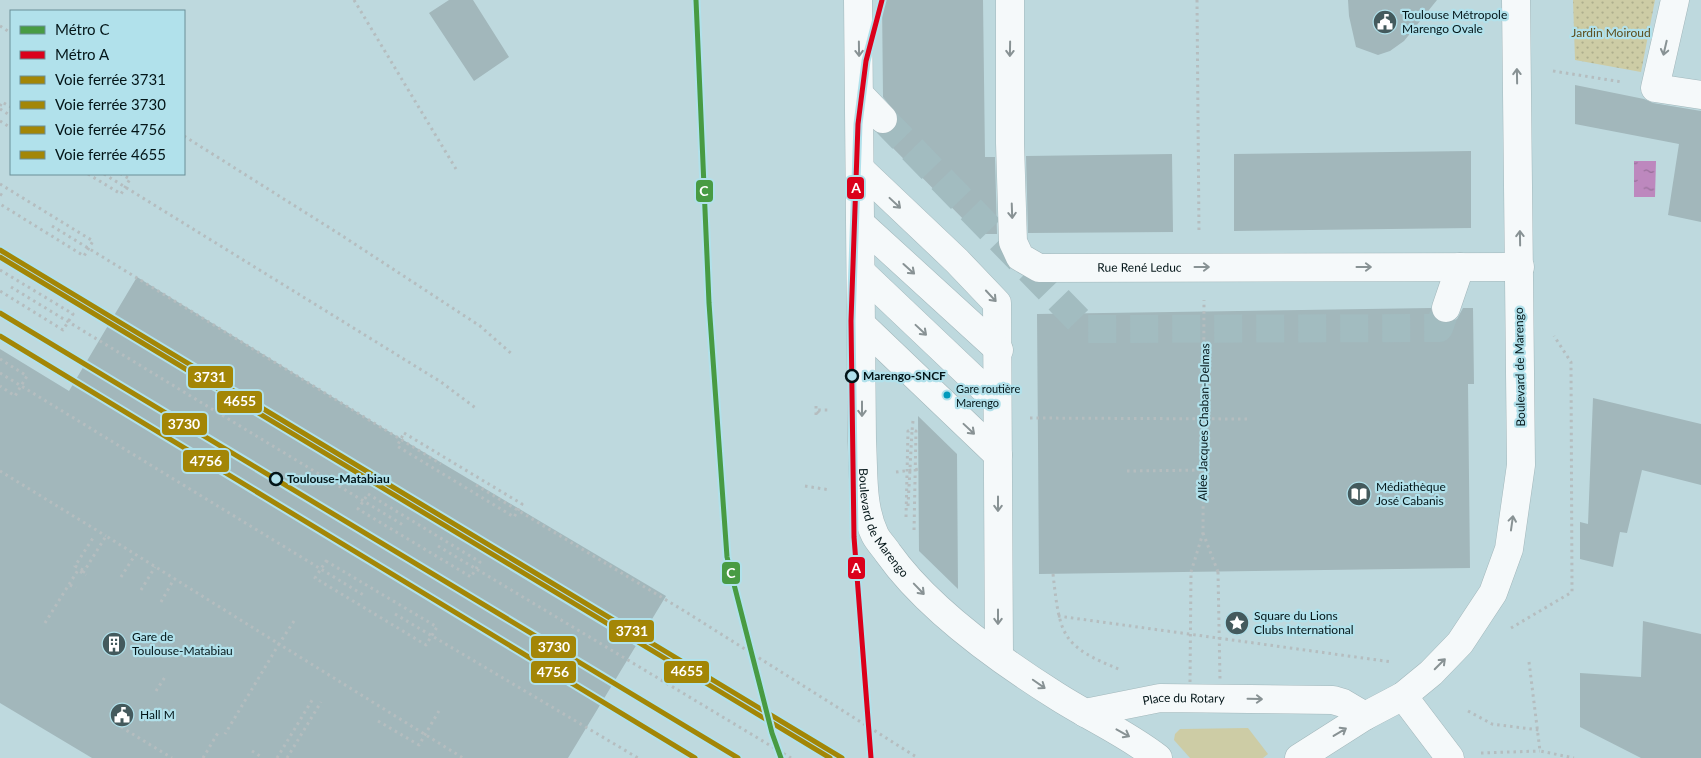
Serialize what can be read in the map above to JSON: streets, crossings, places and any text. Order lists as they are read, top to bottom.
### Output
{
  "streets": {
    "main road": ["Rue René Leduc", "Boulevard de Marengo", "Place du Rotary"],
    "path": ["Allée Jacques Chaban-Delmas"]
  },
  "crossings": [
    ["Rue René Leduc", "Boulevard de Marengo"],
    ["Boulevard de Marengo", "Place du Rotary"]
  ],
  "one_way": ["Place du Rotary"],
  "parks": ["Jardin Moiroud"],
  "places": {
    "public building": ["Toulouse Métropole Marengo Ovale", "Hall M"],
    "other": ["Marengo-SNCF", "Gare routière Marengo", "Toulouse-Matabiau"],
    "library": ["Médiathèque José Cabanis"],
    "place": ["Square du Lions Clubs International"],
    "building": ["Gare de Toulouse-Matabiau"]
  },
  "lines": [
    "metro line C",
    "metro line A",
    "rail line 3731",
    "rail line 4655",
    "rail line 3730",
    "rail line 4756"
  ],
  "legend": [
    "Métro C",
    "Métro A",
    "Voie ferrée 3731",
    "Voie ferrée 3730",
    "Voie ferrée 4756",
    "Voie ferrée 4655"
  ]
}
